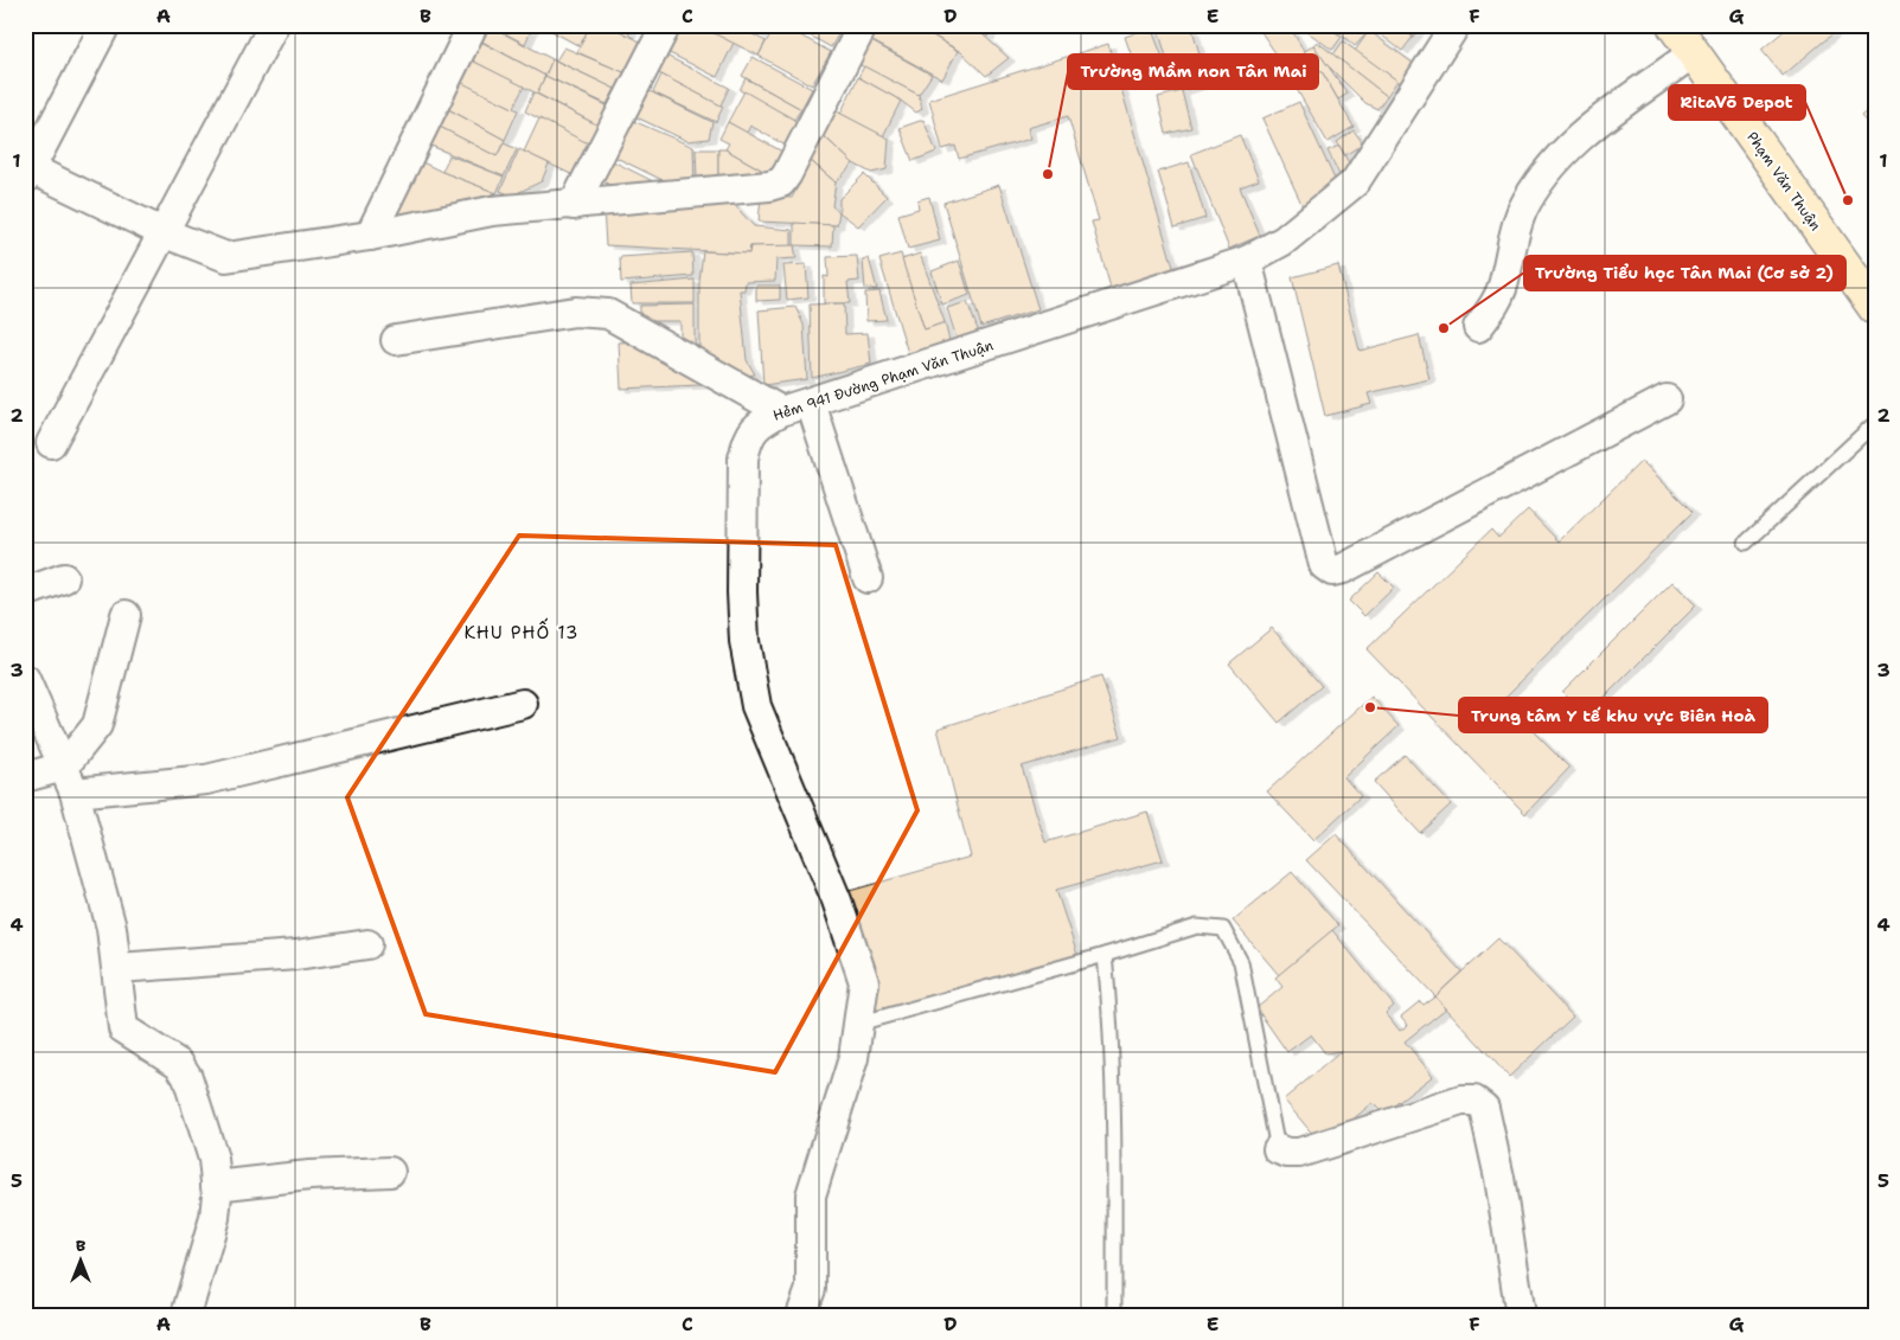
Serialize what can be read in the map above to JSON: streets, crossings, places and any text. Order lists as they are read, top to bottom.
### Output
{
  "streets": {
    "main road": ["Phạm Văn Thuận"],
    "street": ["Hẻm 941 Đường Phạm Văn Thuận"]
  },
  "districts": ["KHU PHỐ 13"],
  "places": [
    "Trường Mầm non Tân Mai",
    "RitaVõ Depot",
    "Trường Tiểu học Tân Mai (Cơ sở 2)",
    "Trung tâm Y tế khu vực Biên Hoà"
  ],
  "north": "top",
  "grid": {
    "columns": [
      "A",
      "B",
      "C",
      "D",
      "E",
      "F",
      "G"
    ],
    "rows": [
      "1",
      "2",
      "3",
      "4",
      "5"
    ]
  }
}
